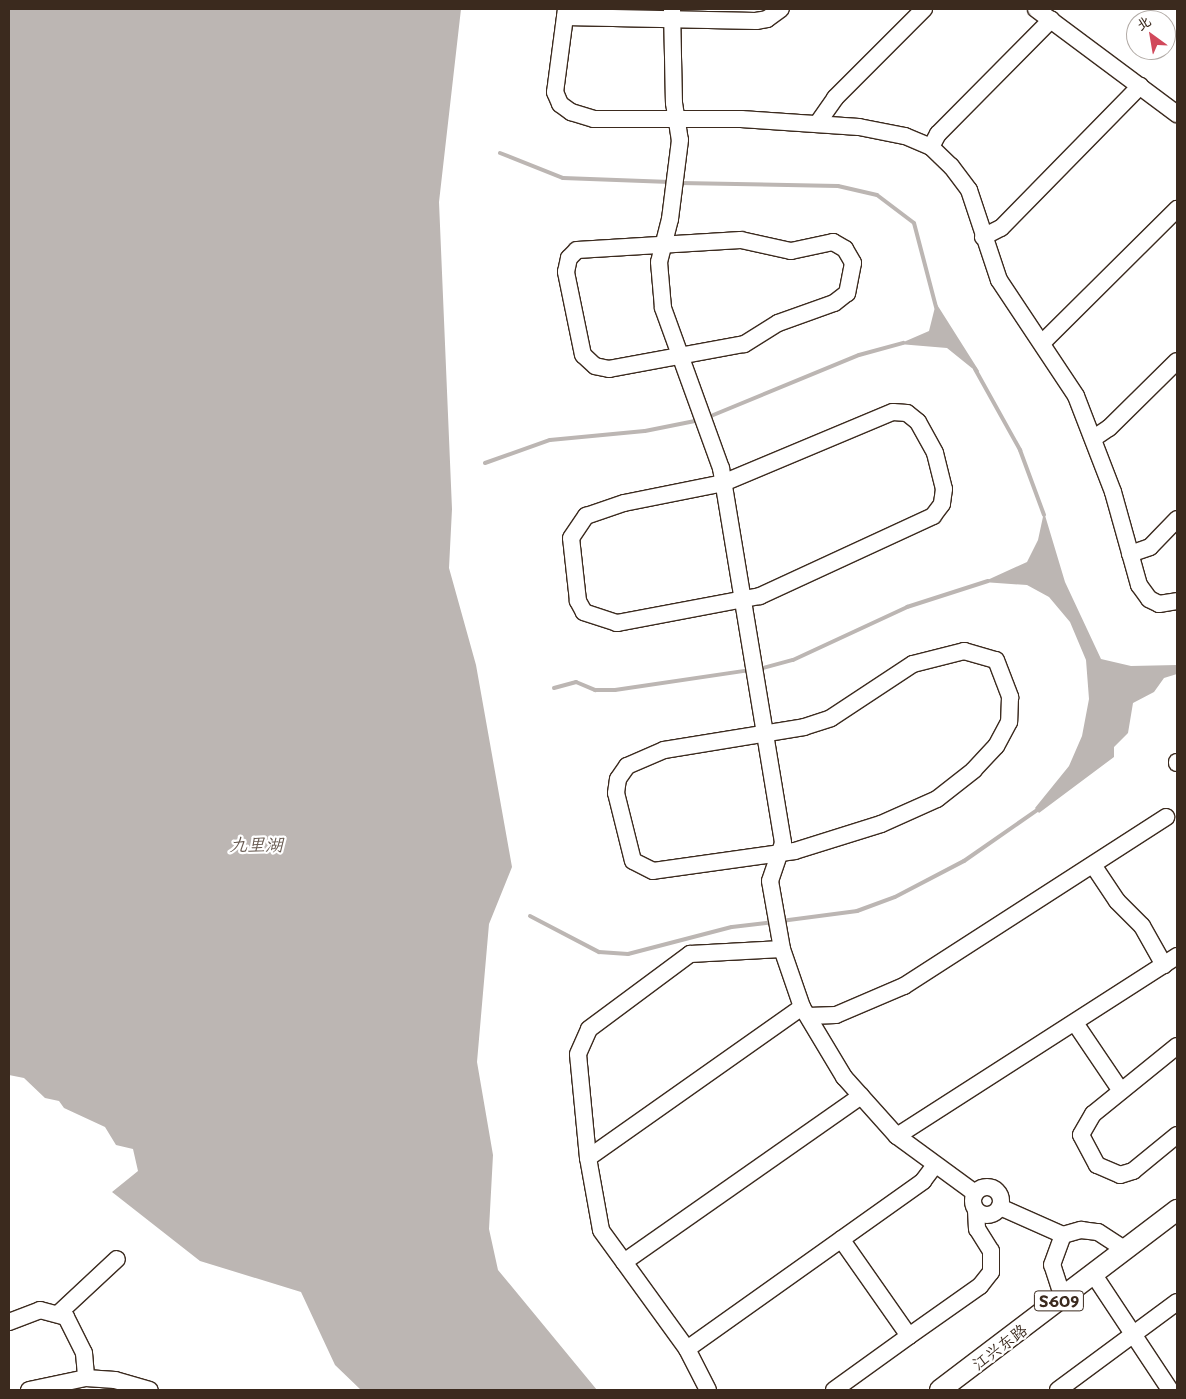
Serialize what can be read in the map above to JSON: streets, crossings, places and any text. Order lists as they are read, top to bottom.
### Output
{
  "streets": {
    "main road": ["S609", "江兴东路"]
  },
  "water": ["九里湖"],
  "north": "top left"
}
